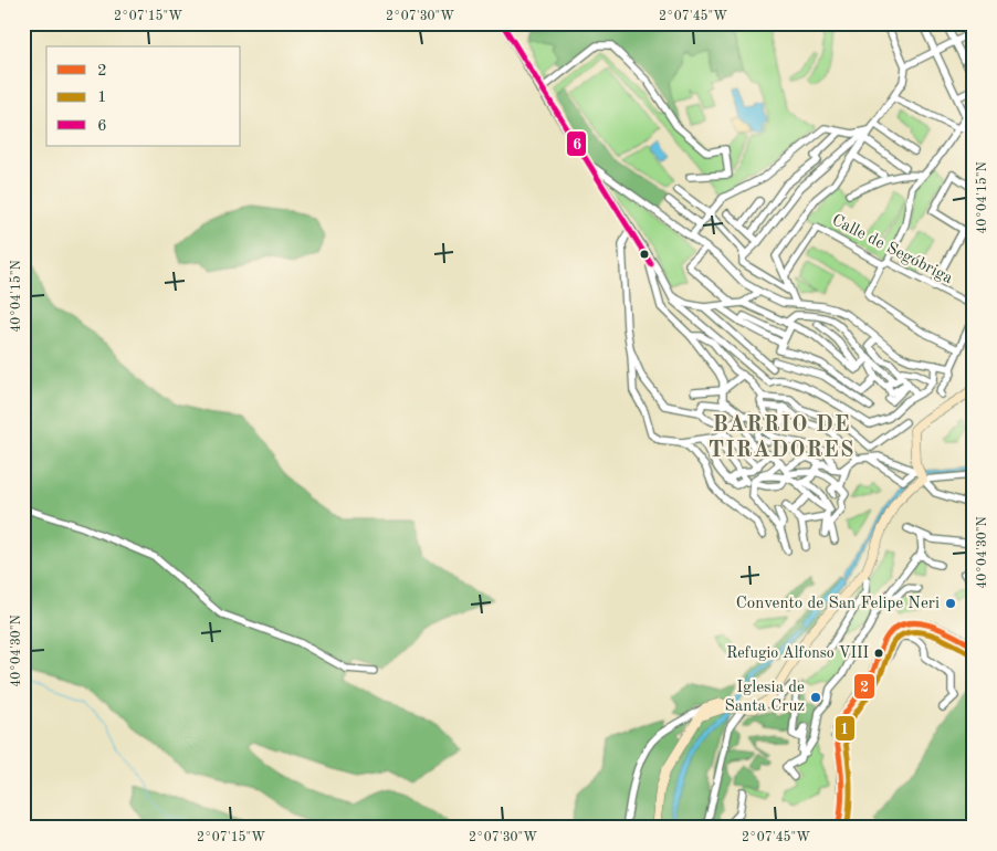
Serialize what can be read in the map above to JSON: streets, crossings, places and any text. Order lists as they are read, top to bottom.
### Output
{
  "streets": {
    "street": ["Calle de Segóbriga"]
  },
  "districts": ["BARRIO DE TIRADORES"],
  "places": ["Convento de San Felipe Neri", "Refugio Alfonso VIII", "Iglesia de Santa Cruz"],
  "lines": ["transit line 6", "transit line 2", "transit line 1"],
  "legend": ["2", "1", "6"],
  "coordinates": [
    "2°07'15\"W",
    "2°07'30\"W",
    "2°07'45\"W",
    "40°04'15\"N",
    "40°04'30\"N"
  ]
}
